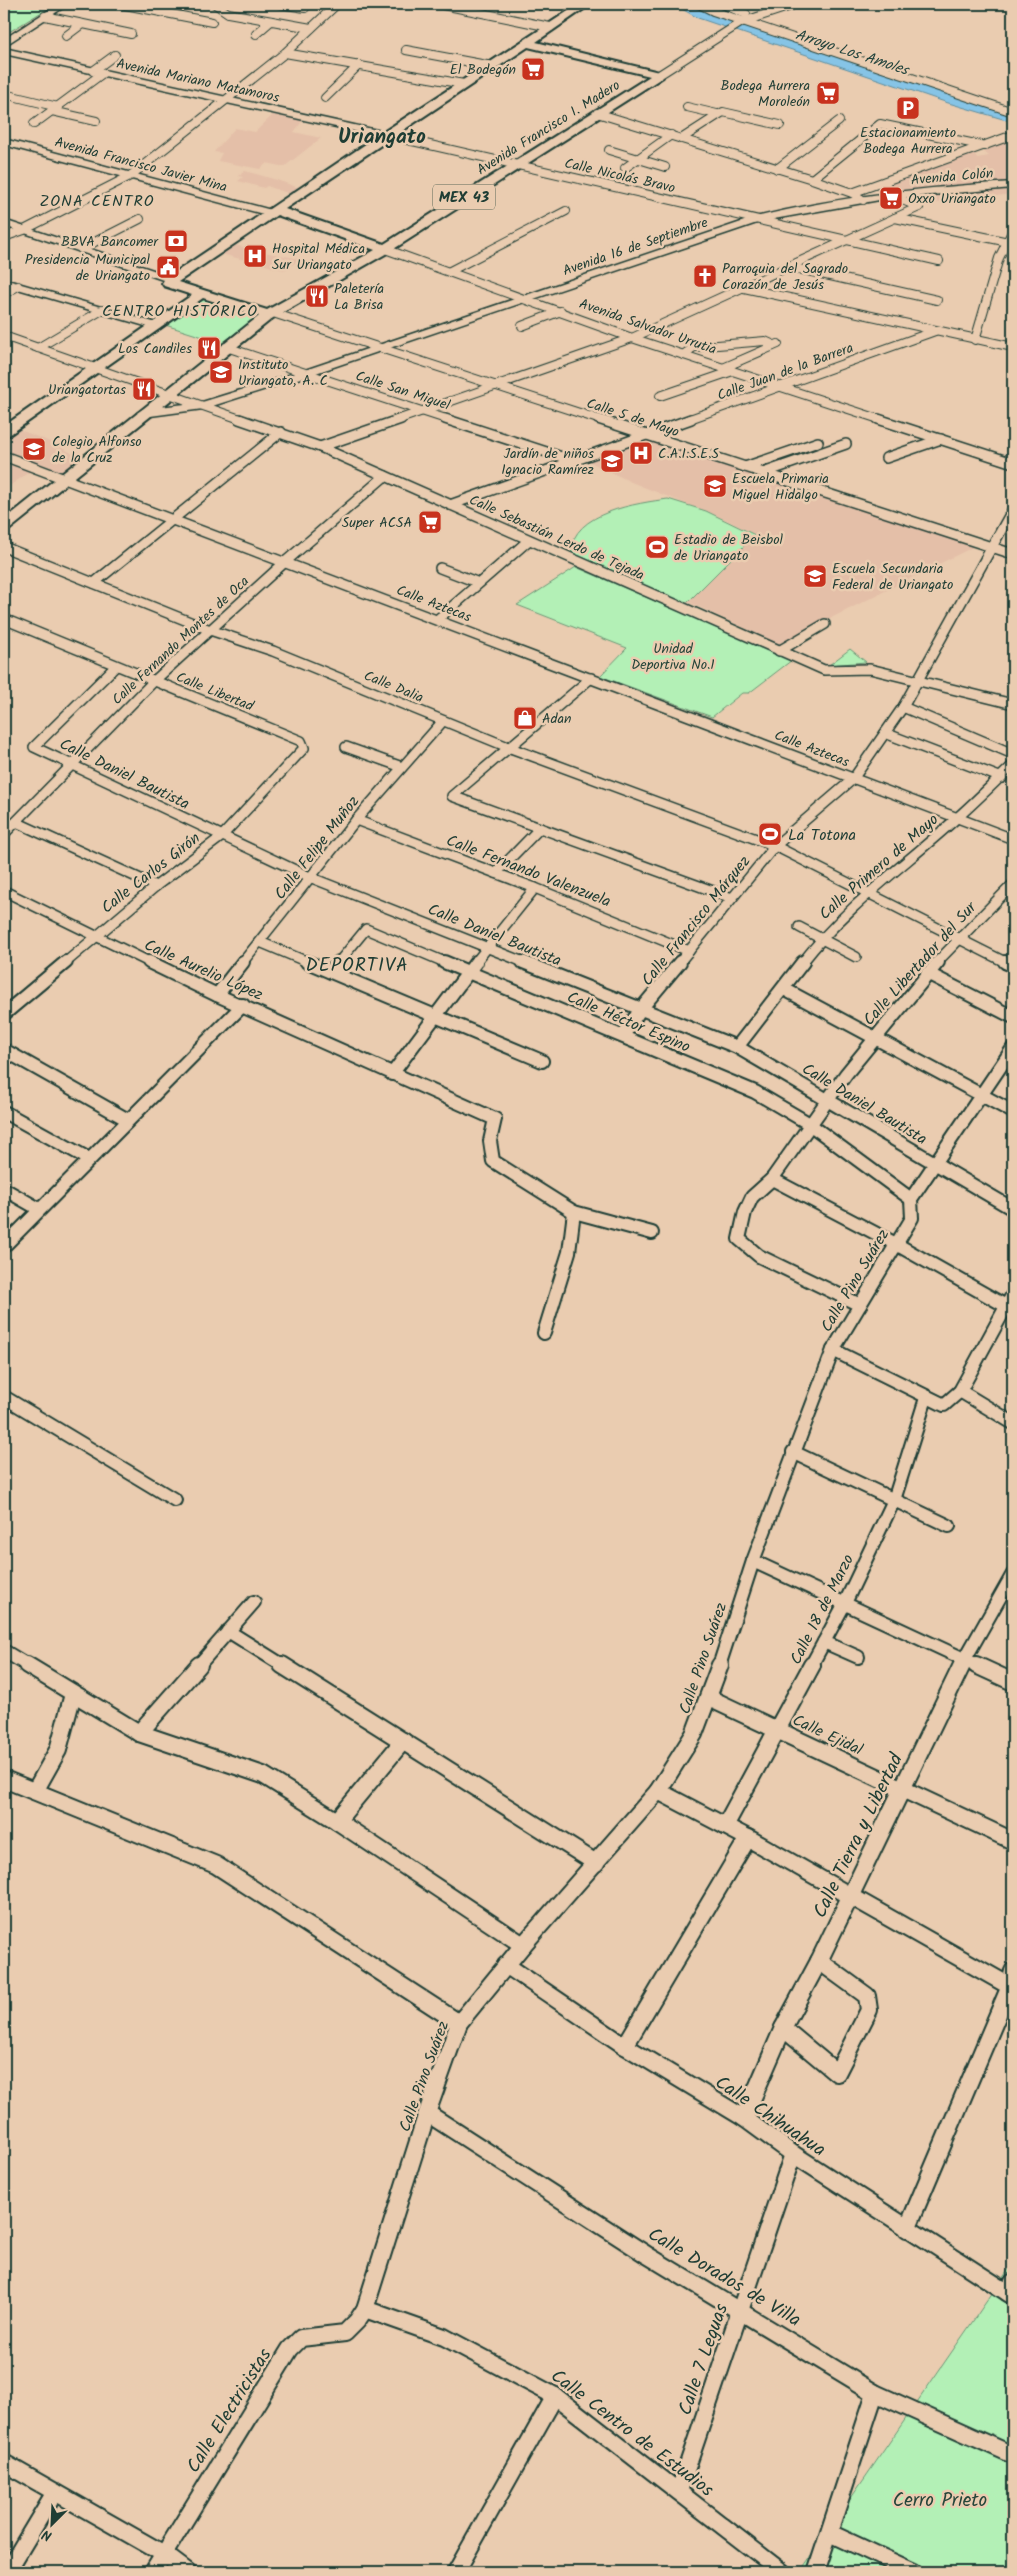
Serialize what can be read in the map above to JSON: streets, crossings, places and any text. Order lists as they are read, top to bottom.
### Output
{
  "streets": {
    "main road": ["Avenida Francisco I. Madero", "MEX 43", "Avenida Salvador Urrutia"],
    "street": [
      "Avenida Mariano Matamoros",
      "Avenida Francisco Javier Mina",
      "Calle Nicolás Bravo",
      "Avenida Colón",
      "Avenida 16 de Septiembre",
      "Calle Juan de la Barrera",
      "Calle San Miguel",
      "Calle 5 de Mayo",
      "Calle Sebastián Lerdo de Tejada",
      "Calle Aztecas",
      "Calle Fernando Montes de Oca",
      "Calle Dalia",
      "Calle Libertad",
      "Calle Daniel Bautista",
      "Calle Felipe Muñoz",
      "Calle Primero de Mayo",
      "Calle Fernando Valenzuela",
      "Calle Carlos Girón",
      "Calle Francisco Márquez",
      "Calle Libertador del Sur",
      "Calle Aurelio López",
      "Calle Héctor Espino",
      "Calle Pino Suárez",
      "Calle 18 de Marzo",
      "Calle Ejidal",
      "Calle Tierra y Libertad",
      "Calle Chihuahua",
      "Calle Dorados de Villa",
      "Calle 7 Leguas",
      "Calle Electricistas",
      "Calle Centro de Estudios"
    ]
  },
  "crossings": [
    ["Avenida Mariano Matamoros", "Calle Nicolás Bravo"],
    ["Avenida Francisco I. Madero", "Calle Nicolás Bravo"],
    ["Avenida Francisco I. Madero", "MEX 43"],
    ["Avenida Francisco I. Madero", "Avenida Salvador Urrutia"],
    ["Avenida Francisco I. Madero", "Calle 5 de Mayo"],
    ["Avenida Francisco Javier Mina", "Avenida Salvador Urrutia"],
    ["Calle Nicolás Bravo", "Avenida 16 de Septiembre"],
    ["Avenida Colón", "Avenida 16 de Septiembre"],
    ["MEX 43", "Avenida 16 de Septiembre"],
    ["MEX 43", "Calle San Miguel"],
    ["MEX 43", "Calle 5 de Mayo"],
    ["MEX 43", "Calle Sebastián Lerdo de Tejada"],
    ["MEX 43", "Calle Aztecas"],
    ["Avenida 16 de Septiembre", "Avenida Salvador Urrutia"],
    ["Avenida 16 de Septiembre", "Calle San Miguel"],
    ["Avenida 16 de Septiembre", "Calle 5 de Mayo"],
    ["Avenida 16 de Septiembre", "Calle Sebastián Lerdo de Tejada"],
    ["Avenida Salvador Urrutia", "Calle Juan de la Barrera"],
    ["Calle Juan de la Barrera", "Calle San Miguel"],
    ["Calle Juan de la Barrera", "Calle 5 de Mayo"],
    ["Calle Juan de la Barrera", "Calle Sebastián Lerdo de Tejada"],
    ["Calle 5 de Mayo", "Calle Francisco Márquez"],
    ["Calle Sebastián Lerdo de Tejada", "Calle Fernando Montes de Oca"],
    ["Calle Sebastián Lerdo de Tejada", "Calle Francisco Márquez"],
    ["Calle Aztecas", "Calle Fernando Montes de Oca"],
    ["Calle Aztecas", "Calle Primero de Mayo"],
    ["Calle Aztecas", "Calle Francisco Márquez"],
    ["Calle Fernando Montes de Oca", "Calle Dalia"],
    ["Calle Fernando Montes de Oca", "Calle Libertad"],
    ["Calle Fernando Montes de Oca", "Calle Daniel Bautista"],
    ["Calle Dalia", "Calle Felipe Muñoz"],
    ["Calle Dalia", "Calle Primero de Mayo"],
    ["Calle Dalia", "Calle Francisco Márquez"],
    ["Calle Dalia", "Calle Libertador del Sur"],
    ["Calle Libertad", "Calle Daniel Bautista"],
    ["Calle Libertad", "Calle Carlos Girón"],
    ["Calle Daniel Bautista", "Calle Felipe Muñoz"],
    ["Calle Daniel Bautista", "Calle Primero de Mayo"],
    ["Calle Daniel Bautista", "Calle Carlos Girón"],
    ["Calle Daniel Bautista", "Calle Francisco Márquez"],
    ["Calle Daniel Bautista", "Calle Libertador del Sur"],
    ["Calle Felipe Muñoz", "Calle Fernando Valenzuela"],
    ["Calle Felipe Muñoz", "Calle Aurelio López"],
    ["Calle Fernando Valenzuela", "Calle Francisco Márquez"],
    ["Calle Carlos Girón", "Calle Aurelio López"],
    ["Calle Francisco Márquez", "Calle Héctor Espino"],
    ["Calle Libertador del Sur", "Calle Héctor Espino"],
    ["Calle Libertador del Sur", "Calle Pino Suárez"],
    ["Calle Héctor Espino", "Calle Pino Suárez"],
    ["Calle Pino Suárez", "Calle Ejidal"],
    ["Calle Pino Suárez", "Calle Chihuahua"],
    ["Calle Pino Suárez", "Calle Dorados de Villa"],
    ["Calle Pino Suárez", "Calle Electricistas"],
    ["Calle Pino Suárez", "Calle Centro de Estudios"],
    ["Calle 18 de Marzo", "Calle Ejidal"],
    ["Calle Ejidal", "Calle Tierra y Libertad"],
    ["Calle Tierra y Libertad", "Calle Chihuahua"],
    ["Calle Chihuahua", "Calle 7 Leguas"],
    ["Calle Dorados de Villa", "Calle 7 Leguas"],
    ["Calle 7 Leguas", "Calle Centro de Estudios"],
    ["Calle Electricistas", "Calle Centro de Estudios"]
  ],
  "districts": [
    "Uriangato",
    "ZONA CENTRO",
    "CENTRO HISTÓRICO",
    "DEPORTIVA"
  ],
  "water": ["Arroyo Los Amoles"],
  "parks": ["Unidad Deportiva No.1", "Cerro Prieto"],
  "places": {
    "supermarket": [
      "El Bodegón",
      "Bodega Aurrera Moroleón",
      "Oxxo Uriangato",
      "Super ACSA"
    ],
    "parking": ["Estacionamiento Bodega Aurrera"],
    "bank": ["BBVA Bancomer"],
    "hospital": ["Hospital Médica Sur Uriangato", "C.A.I.S.E.S"],
    "public building": ["Presidencia Municipal de Uriangato"],
    "church": ["Parroquia del Sagrado Corazón de Jesús"],
    "restaurant": ["Paletería La Brisa", "Los Candiles", "Uriangatortas"],
    "school or university": [
      "Instituto Uriangato, A. C",
      "Colegio Alfonso de la Cruz",
      "Jardín de niños Ignacio Ramírez",
      "Escuela Primaria Miguel Hidalgo",
      "Escuela Secundaria Federal de Uriangato"
    ],
    "sports": ["Estadio de Beisbol de Uriangato", "La Totona"],
    "shop": ["Adan"]
  },
  "north": "bottom left"
}
